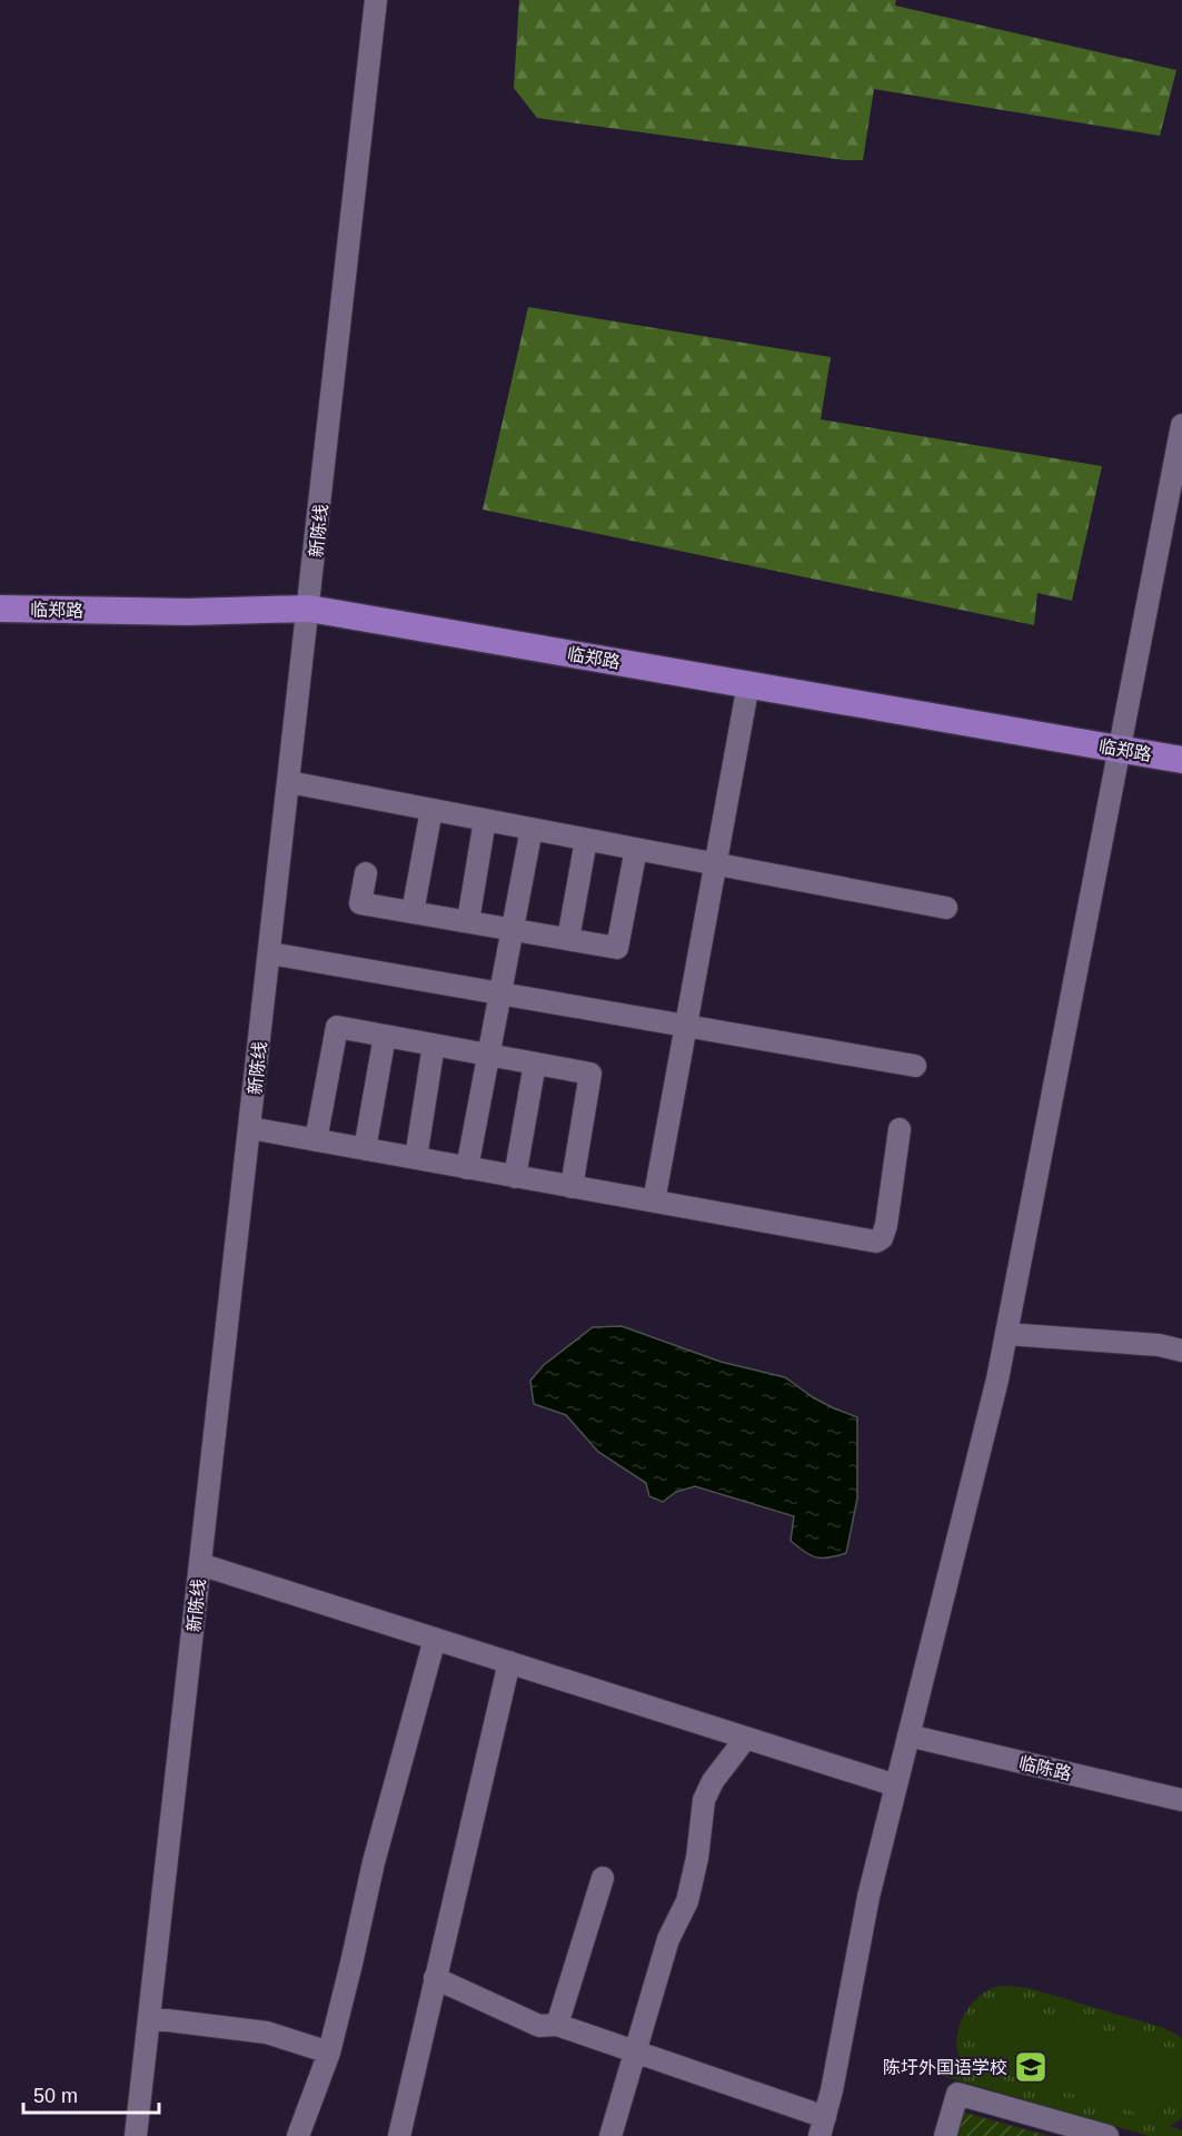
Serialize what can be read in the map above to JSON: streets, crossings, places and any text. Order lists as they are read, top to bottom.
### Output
{
  "streets": {
    "main road": ["临郑路"],
    "street": ["新陈线", "临陈路"]
  },
  "crossings": [
    ["新陈线", "临郑路"]
  ],
  "places": {
    "school or university": ["陈圩外国语学校"]
  },
  "scale_bar": "50 m"
}
